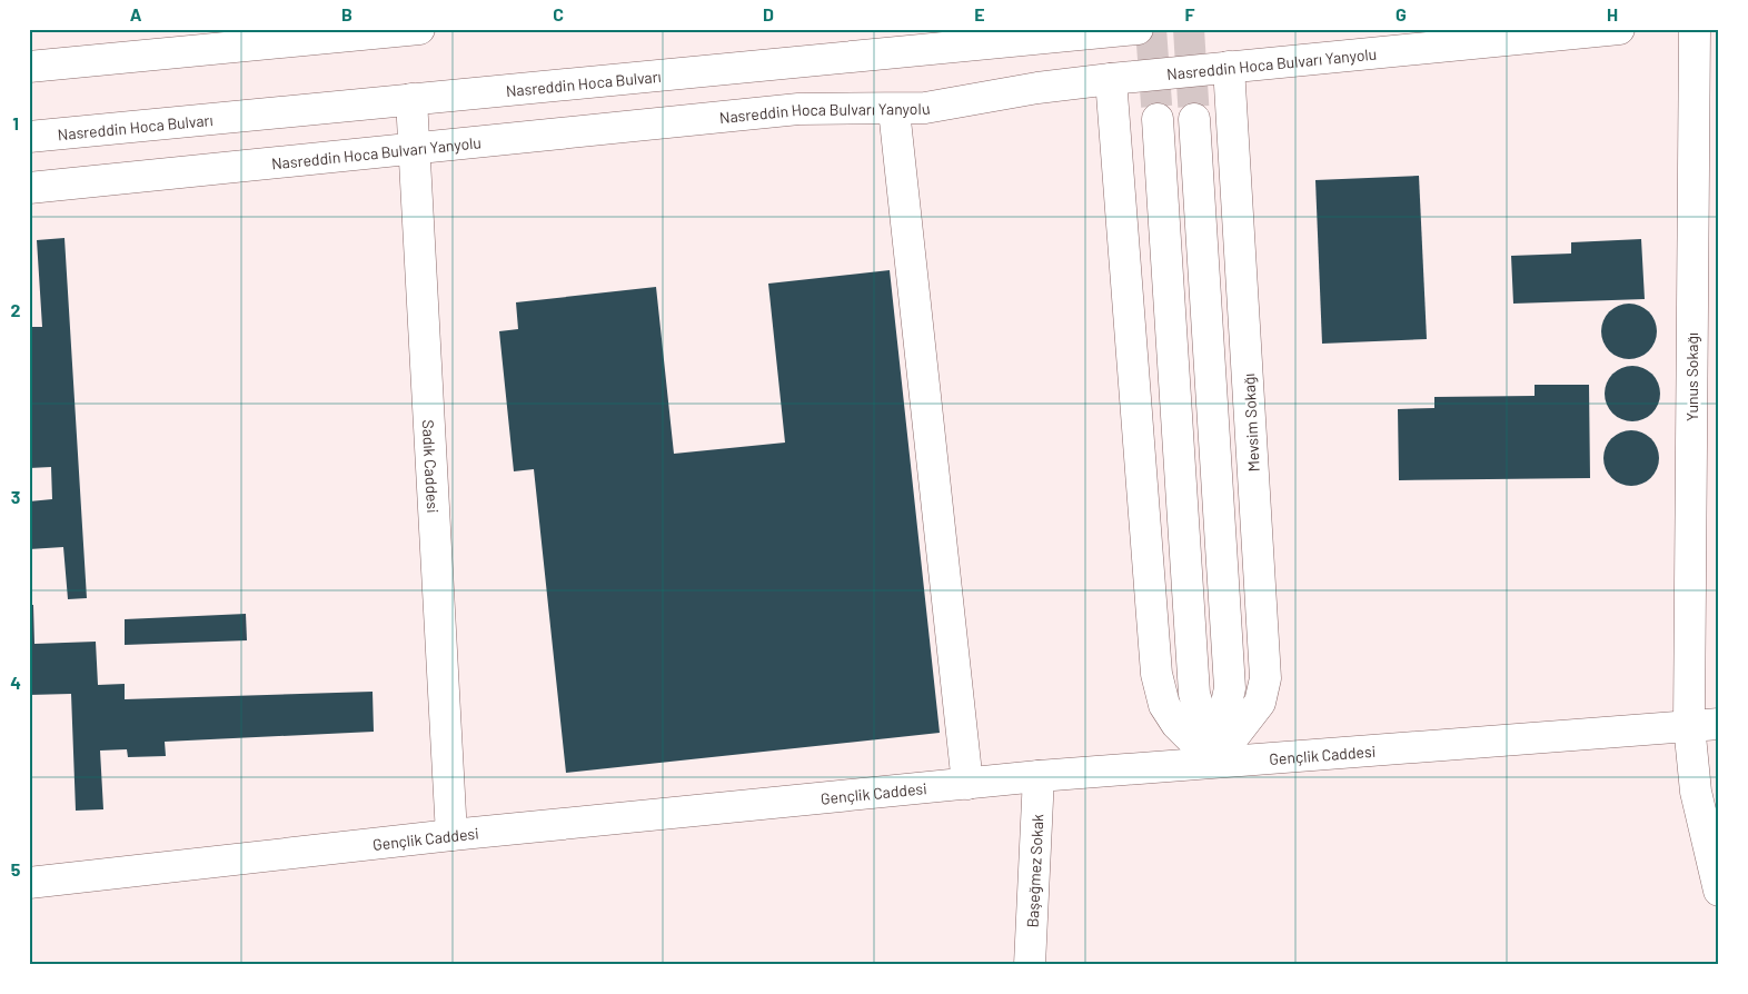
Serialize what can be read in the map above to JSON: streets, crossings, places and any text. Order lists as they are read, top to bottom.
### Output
{
  "streets": {
    "main road": [
      "Nasreddin Hoca Bulvarı Yanyolu",
      "Nasreddin Hoca Bulvarı",
      "Yunus Sokağı",
      "Mevsim Sokağı",
      "Sadık Caddesi",
      "Gençlik Caddesi",
      "Başeğmez Sokak"
    ]
  },
  "crossings": [
    ["Nasreddin Hoca Bulvarı Yanyolu", "Mevsim Sokağı"],
    ["Nasreddin Hoca Bulvarı Yanyolu", "Sadık Caddesi"],
    ["Nasreddin Hoca Bulvarı", "Sadık Caddesi"],
    ["Yunus Sokağı", "Gençlik Caddesi"],
    ["Mevsim Sokağı", "Gençlik Caddesi"],
    ["Sadık Caddesi", "Gençlik Caddesi"],
    ["Gençlik Caddesi", "Başeğmez Sokak"]
  ],
  "grid": {
    "columns": [
      "A",
      "B",
      "C",
      "D",
      "E",
      "F",
      "G",
      "H"
    ],
    "rows": [
      "1",
      "2",
      "3",
      "4",
      "5"
    ]
  }
}
